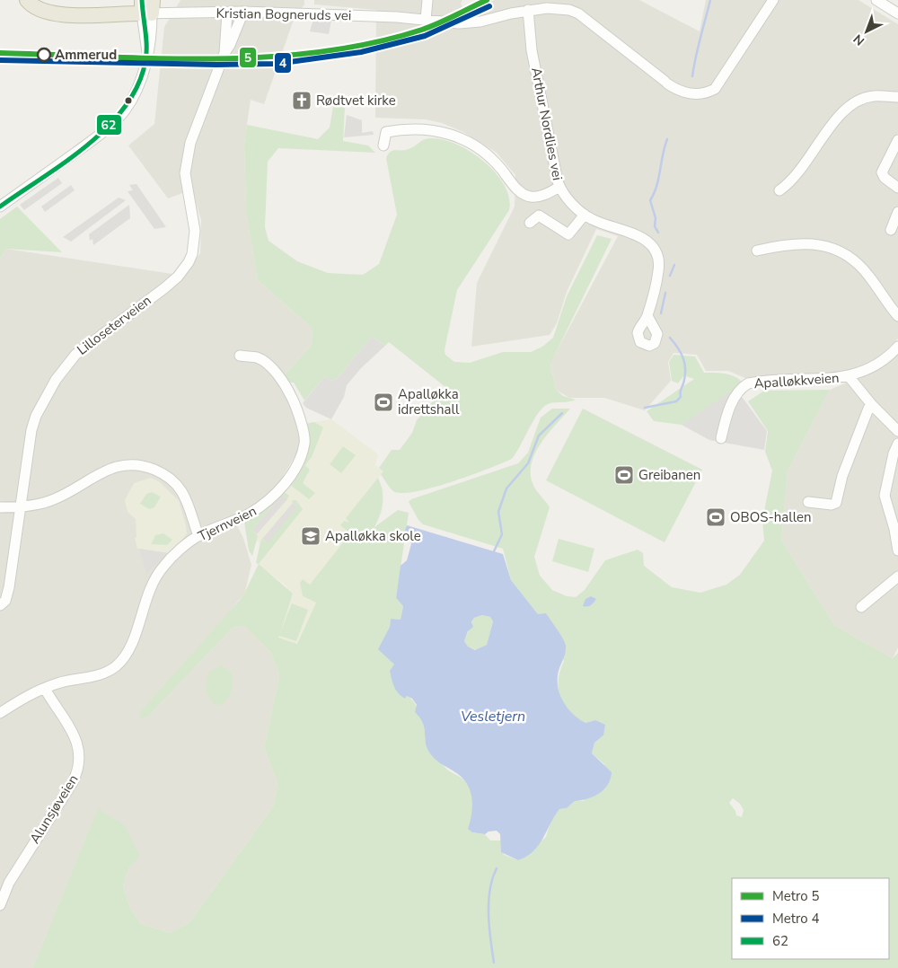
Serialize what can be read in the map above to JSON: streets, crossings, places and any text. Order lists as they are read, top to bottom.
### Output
{
  "streets": {
    "street": [
      "Kristian Bogneruds vei",
      "Arthur Nordlies vei",
      "Lilloseterveien",
      "Apalløkkveien",
      "Tjernveien",
      "Alunsjøveien"
    ]
  },
  "crossings": [
    ["Kristian Bogneruds vei", "Arthur Nordlies vei"],
    ["Kristian Bogneruds vei", "Lilloseterveien"],
    ["Tjernveien", "Alunsjøveien"]
  ],
  "water": ["Vesletjern"],
  "places": {
    "other": ["Ammerud"],
    "church": ["Rødtvet kirke"],
    "sports": ["Apalløkka idrettshall", "Greibanen", "OBOS-hallen"],
    "school or university": ["Apalløkka skole"]
  },
  "lines": ["metro line 5", "transit line 62", "metro line 4"],
  "legend": ["Metro 5", "Metro 4", "62"],
  "north": "bottom left"
}
